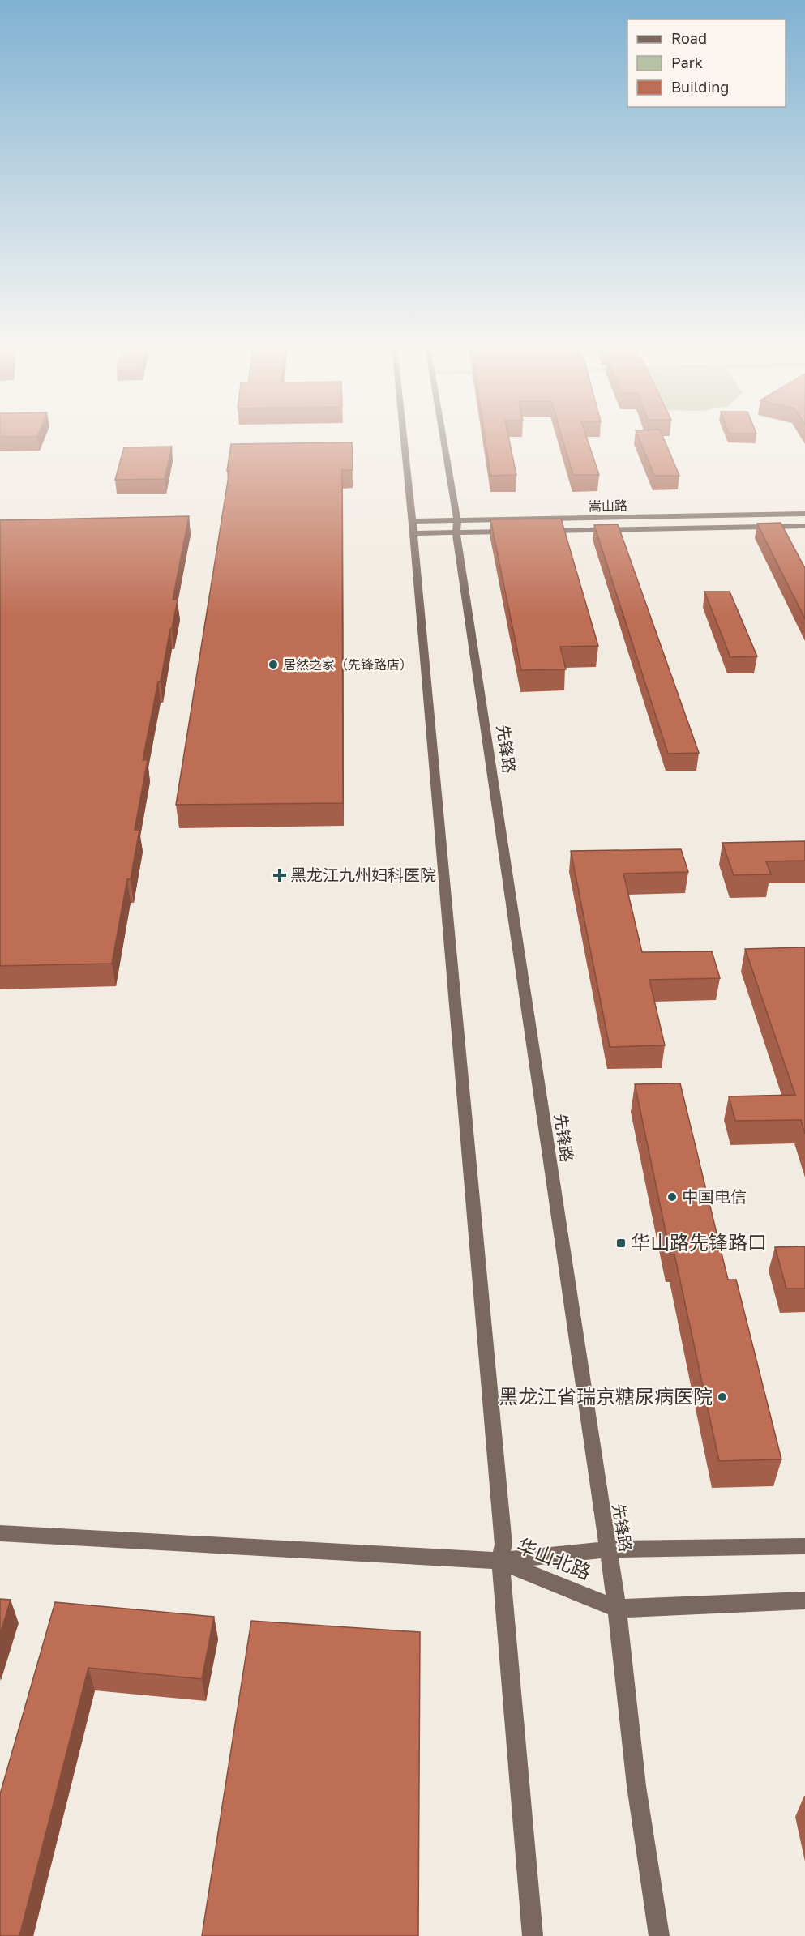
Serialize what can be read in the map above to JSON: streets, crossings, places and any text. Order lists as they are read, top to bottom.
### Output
{
  "streets": {
    "main road": ["嵩山路", "先锋路", "华山北路"]
  },
  "crossings": [
    ["嵩山路", "先锋路"],
    ["先锋路", "华山北路"]
  ],
  "places": {
    "other": ["居然之家（先锋路店）", "中国电信", "黑龙江省瑞京糖尿病医院"],
    "health": ["黑龙江九州妇科医院"],
    "transit": ["华山路先锋路口"]
  },
  "legend": ["Road", "Park", "Building"]
}
